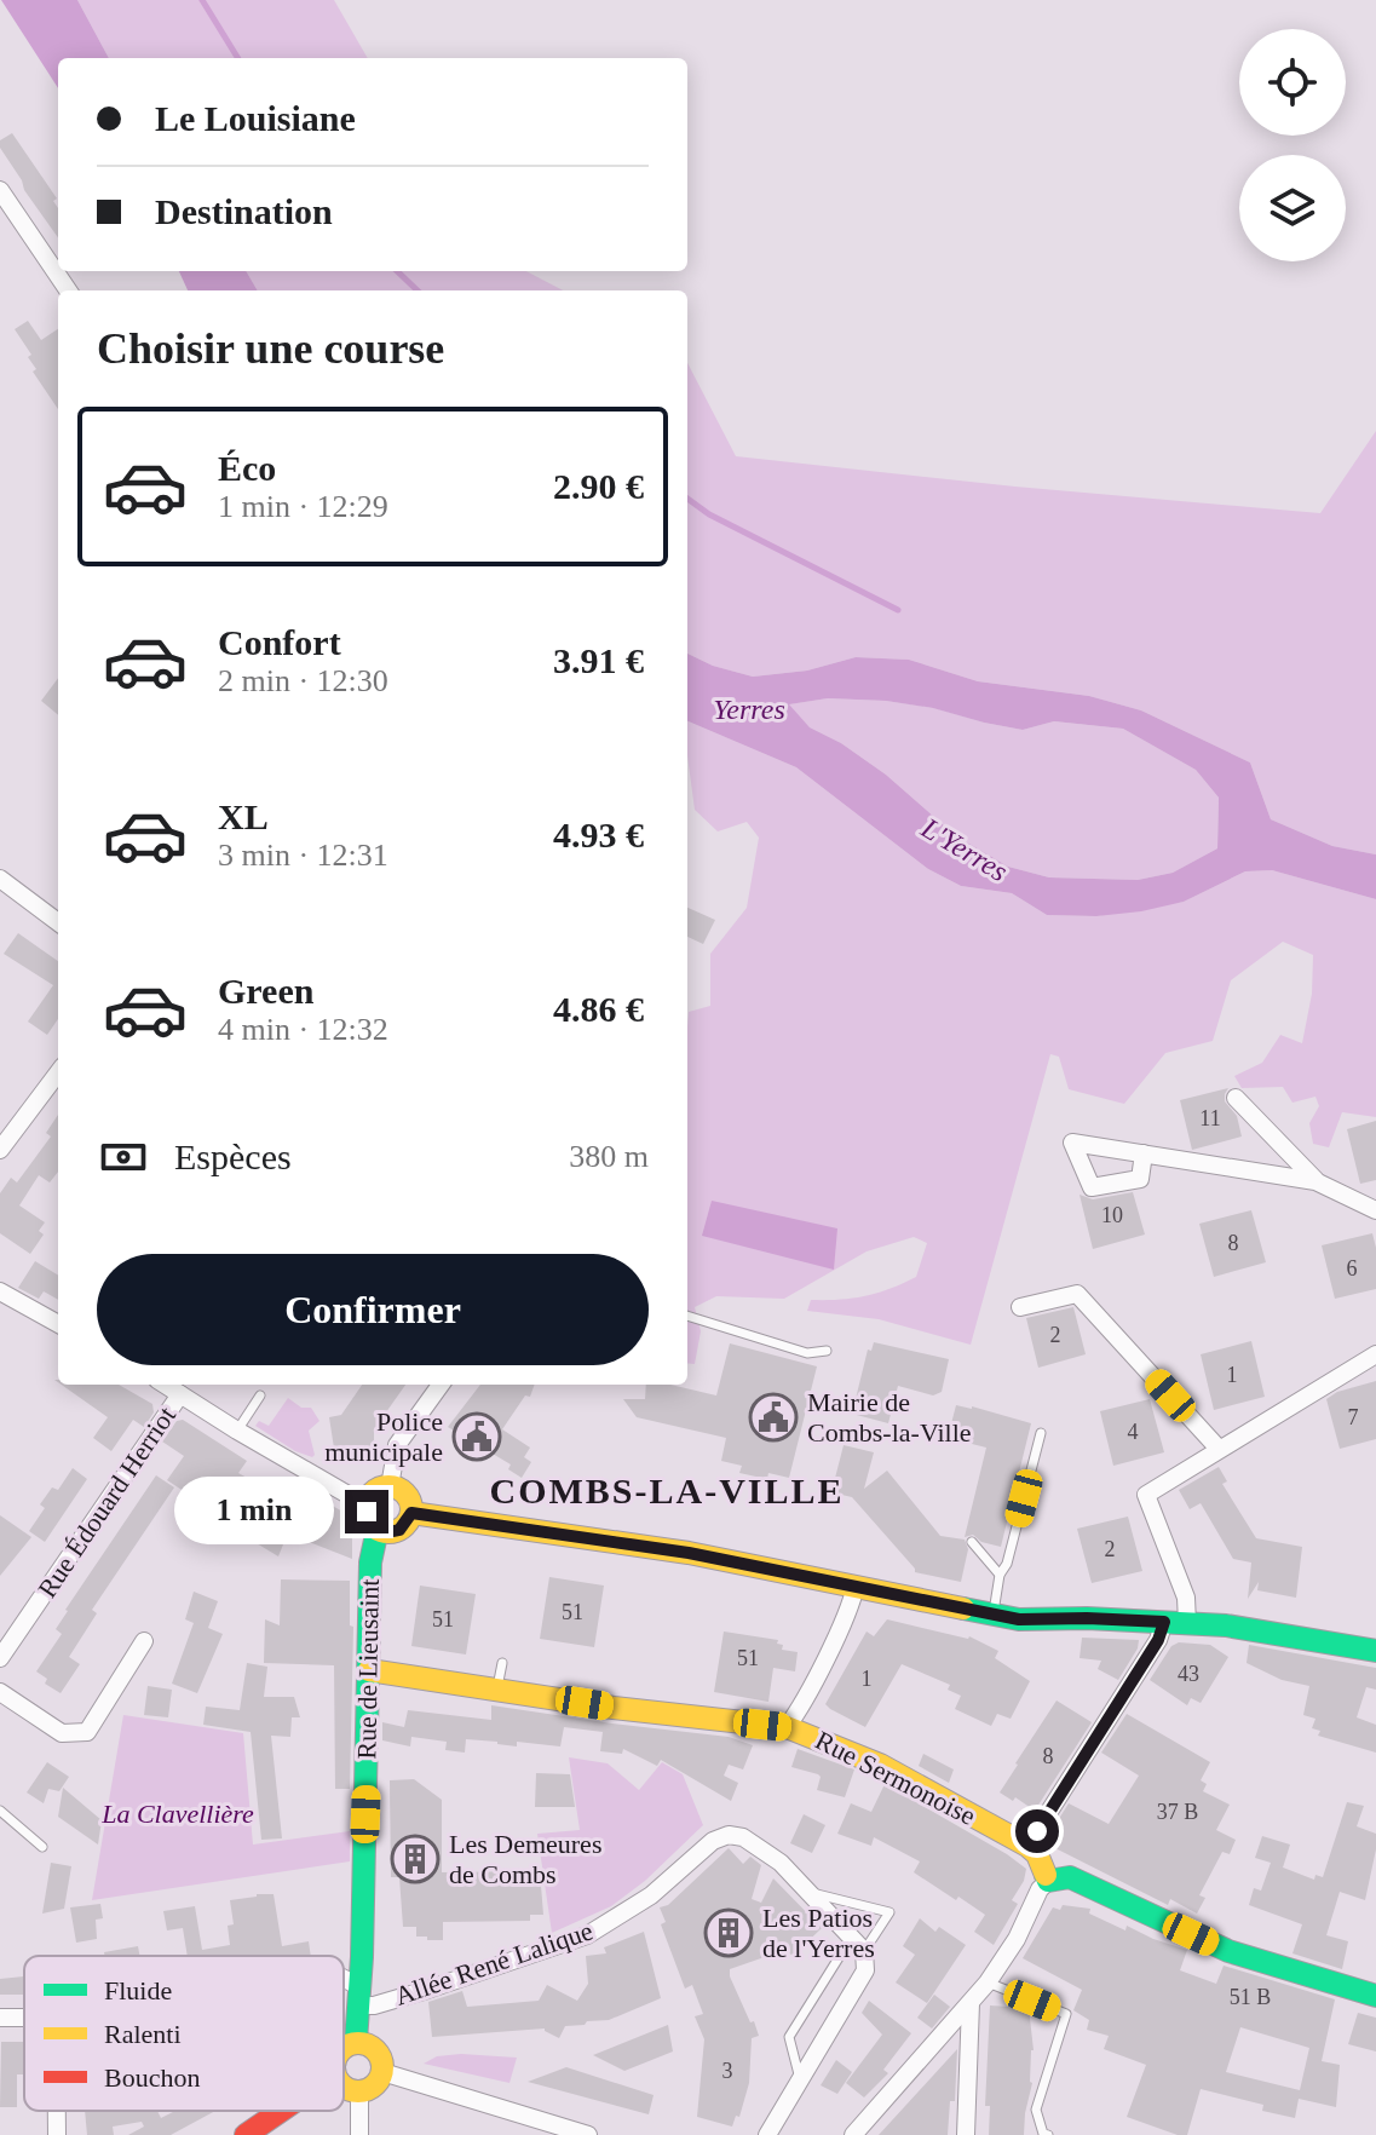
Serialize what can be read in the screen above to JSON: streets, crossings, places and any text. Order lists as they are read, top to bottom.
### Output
{
  "streets": {
    "main road": ["Rue de Lieusaint", "Rue Sermonoise"],
    "street": ["Rue Édouard Herriot", "Allée René Lalique"]
  },
  "crossings": [
    ["Rue de Lieusaint", "Rue Sermonoise"],
    ["Rue de Lieusaint", "Allée René Lalique"]
  ],
  "districts": ["COMBS-LA-VILLE"],
  "water": ["Yerres", "L'Yerres"],
  "parks": ["La Clavellière"],
  "places": {
    "public building": ["Mairie de Combs-la-Ville", "Police municipale"],
    "building": ["Les Demeures de Combs", "Les Patios de l'Yerres"]
  },
  "house_numbers": [
    "11",
    "10",
    "8",
    "6",
    "2",
    "1",
    "7",
    "4",
    "2",
    "51",
    "51",
    "51",
    "43",
    "1",
    "8",
    "37 B",
    "51 B",
    "3"
  ],
  "legend": ["Fluide", "Ralenti", "Bouchon"],
  "page": {
    "banner": ["Le Louisiane", "Destination"],
    "heading": "Choisir une course",
    "list": [
      {
        "name": "Éco",
        "note": "1 min · 12:29",
        "value": "2.90 €"
      },
      {
        "name": "Confort",
        "note": "2 min · 12:30",
        "value": "3.91 €"
      },
      {
        "name": "XL",
        "note": "3 min · 12:31",
        "value": "4.93 €"
      },
      {
        "name": "Green",
        "note": "4 min · 12:32",
        "value": "4.86 €"
      }
    ],
    "pay": ["Espèces", "380 m"],
    "buttons": "Confirmer",
    "bubble": "1 min"
  }
}
